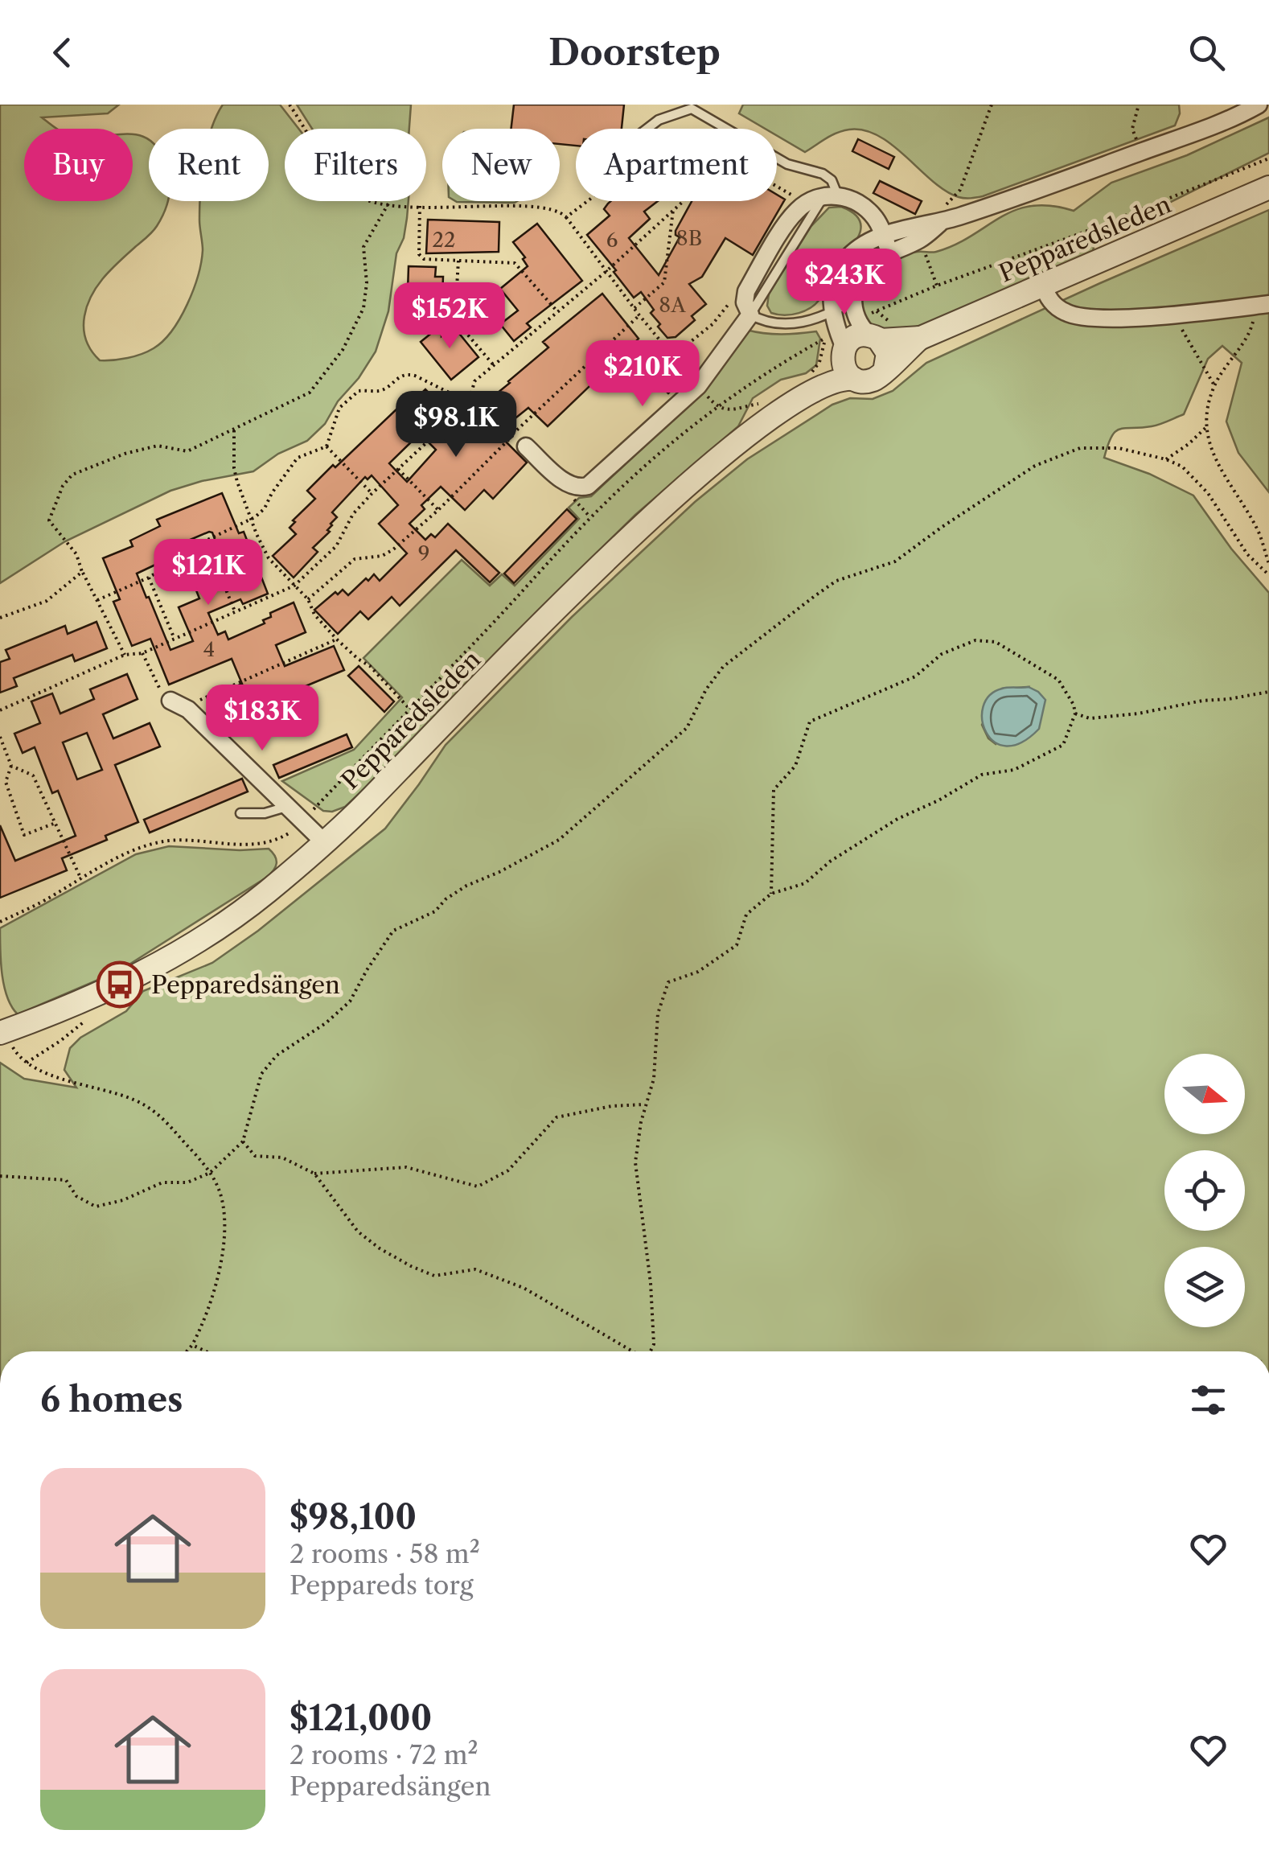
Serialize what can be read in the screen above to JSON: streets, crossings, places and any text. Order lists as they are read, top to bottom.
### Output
{
  "streets": {
    "street": ["Pepparedsleden"]
  },
  "places": {
    "bus stop": ["Pepparedsängen"]
  },
  "house_numbers": [
    "8B",
    "22",
    "6",
    "8A",
    "9",
    "4"
  ],
  "north": "right",
  "page": {
    "header": "Doorstep",
    "chip": [
      "Buy",
      "Rent",
      "Filters",
      "New",
      "Apartment"
    ],
    "price": [
      "$243K",
      "$152K",
      "$210K",
      "$98.1K",
      "$121K",
      "$183K"
    ],
    "heading": "6 homes",
    "list": [
      {
        "name": "$98,100",
        "note": "2 rooms · 58 m² · Peppareds torg"
      },
      {
        "name": "$121,000",
        "note": "2 rooms · 72 m² · Pepparedsängen"
      }
    ]
  }
}
